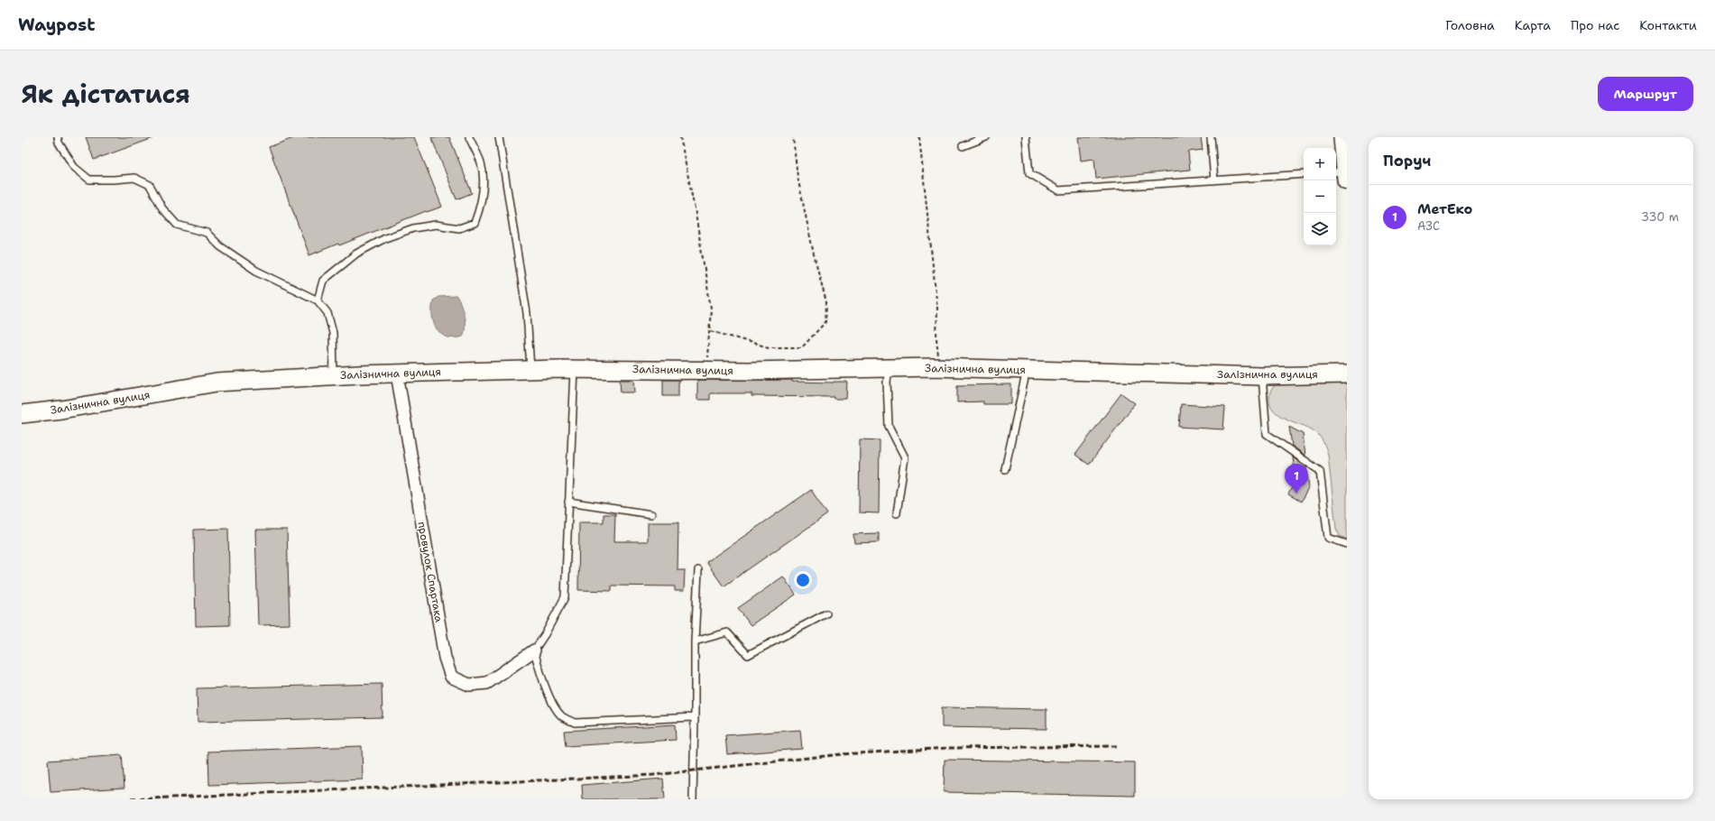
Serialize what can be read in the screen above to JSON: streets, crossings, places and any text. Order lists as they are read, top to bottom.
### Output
{
  "streets": {
    "street": ["Залізнична вулиця", "провулок Спартака"]
  },
  "crossings": [
    ["Залізнична вулиця", "провулок Спартака"]
  ],
  "page": {
    "header": "Waypost",
    "nav": [
      "Головна",
      "Карта",
      "Про нас",
      "Контакти"
    ],
    "title": "Як дістатися",
    "buttons": "Маршрут",
    "heading": "Поруч",
    "map_buttons": ["+", "−"],
    "list": [
      {
        "mark": "1",
        "name": "МетЕко",
        "note": "АЗС",
        "value": "330 m"
      }
    ],
    "pins": "1"
  }
}
